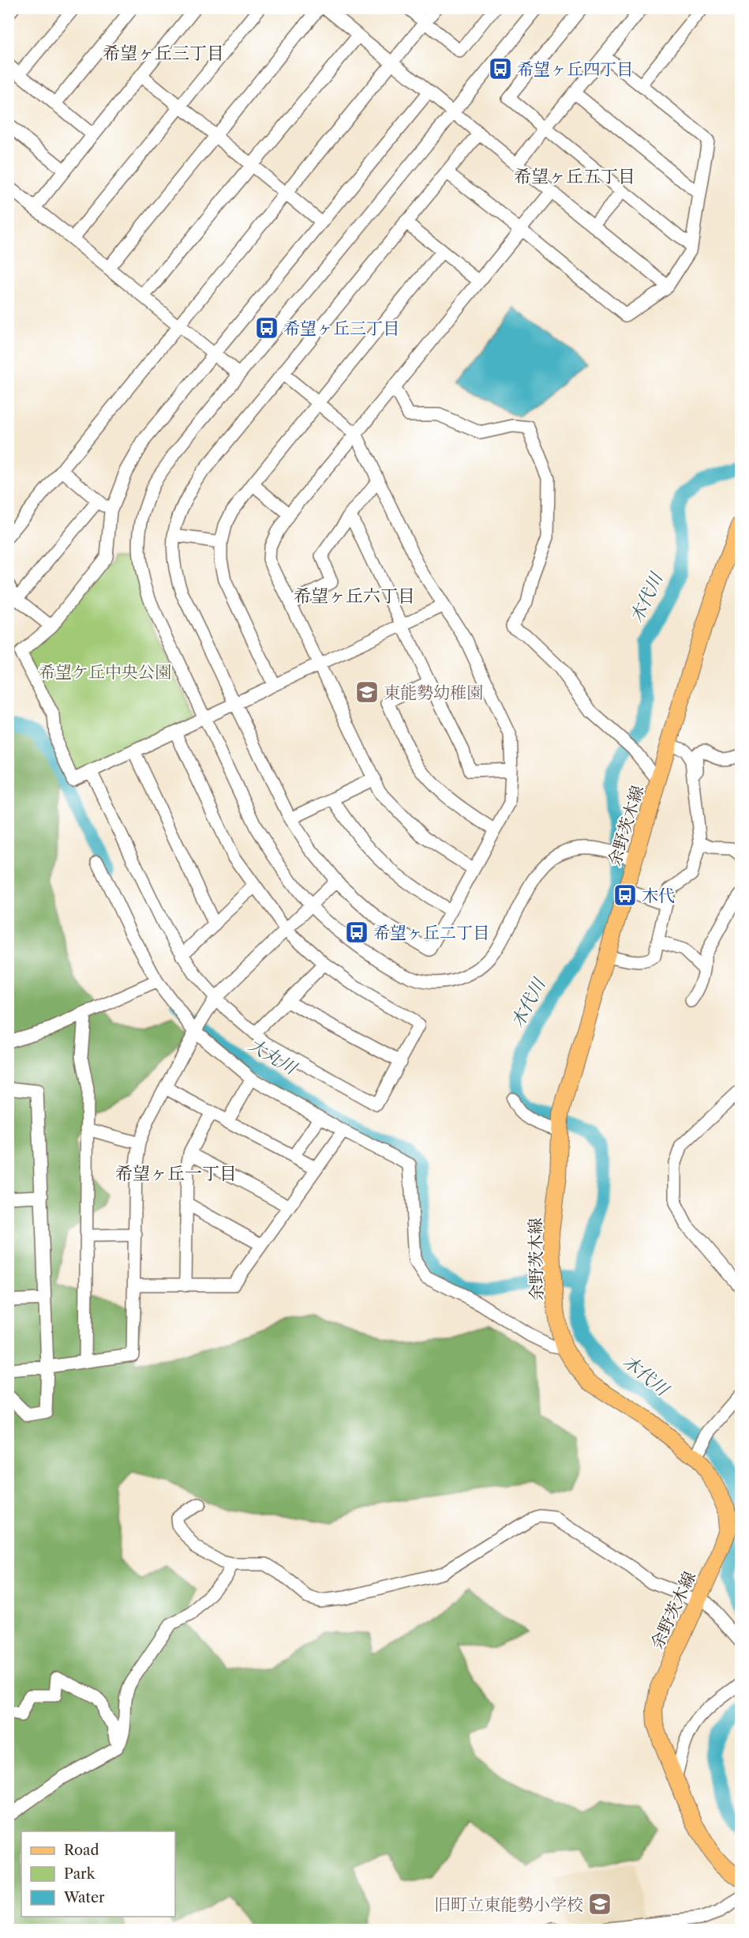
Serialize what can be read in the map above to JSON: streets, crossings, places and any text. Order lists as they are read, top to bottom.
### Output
{
  "streets": {
    "main road": ["余野茨木線"]
  },
  "districts": [
    "希望ヶ丘三丁目",
    "希望ヶ丘五丁目",
    "希望ヶ丘六丁目",
    "希望ヶ丘一丁目"
  ],
  "water": ["木代川", "大丸川"],
  "parks": ["希望ケ丘中央公園"],
  "places": {
    "bus stop": [
      "希望ヶ丘四丁目",
      "希望ヶ丘三丁目",
      "木代",
      "希望ヶ丘二丁目"
    ],
    "school or university": ["東能勢幼稚園", "旧町立東能勢小学校"]
  },
  "legend": ["Road", "Park", "Water"]
}
